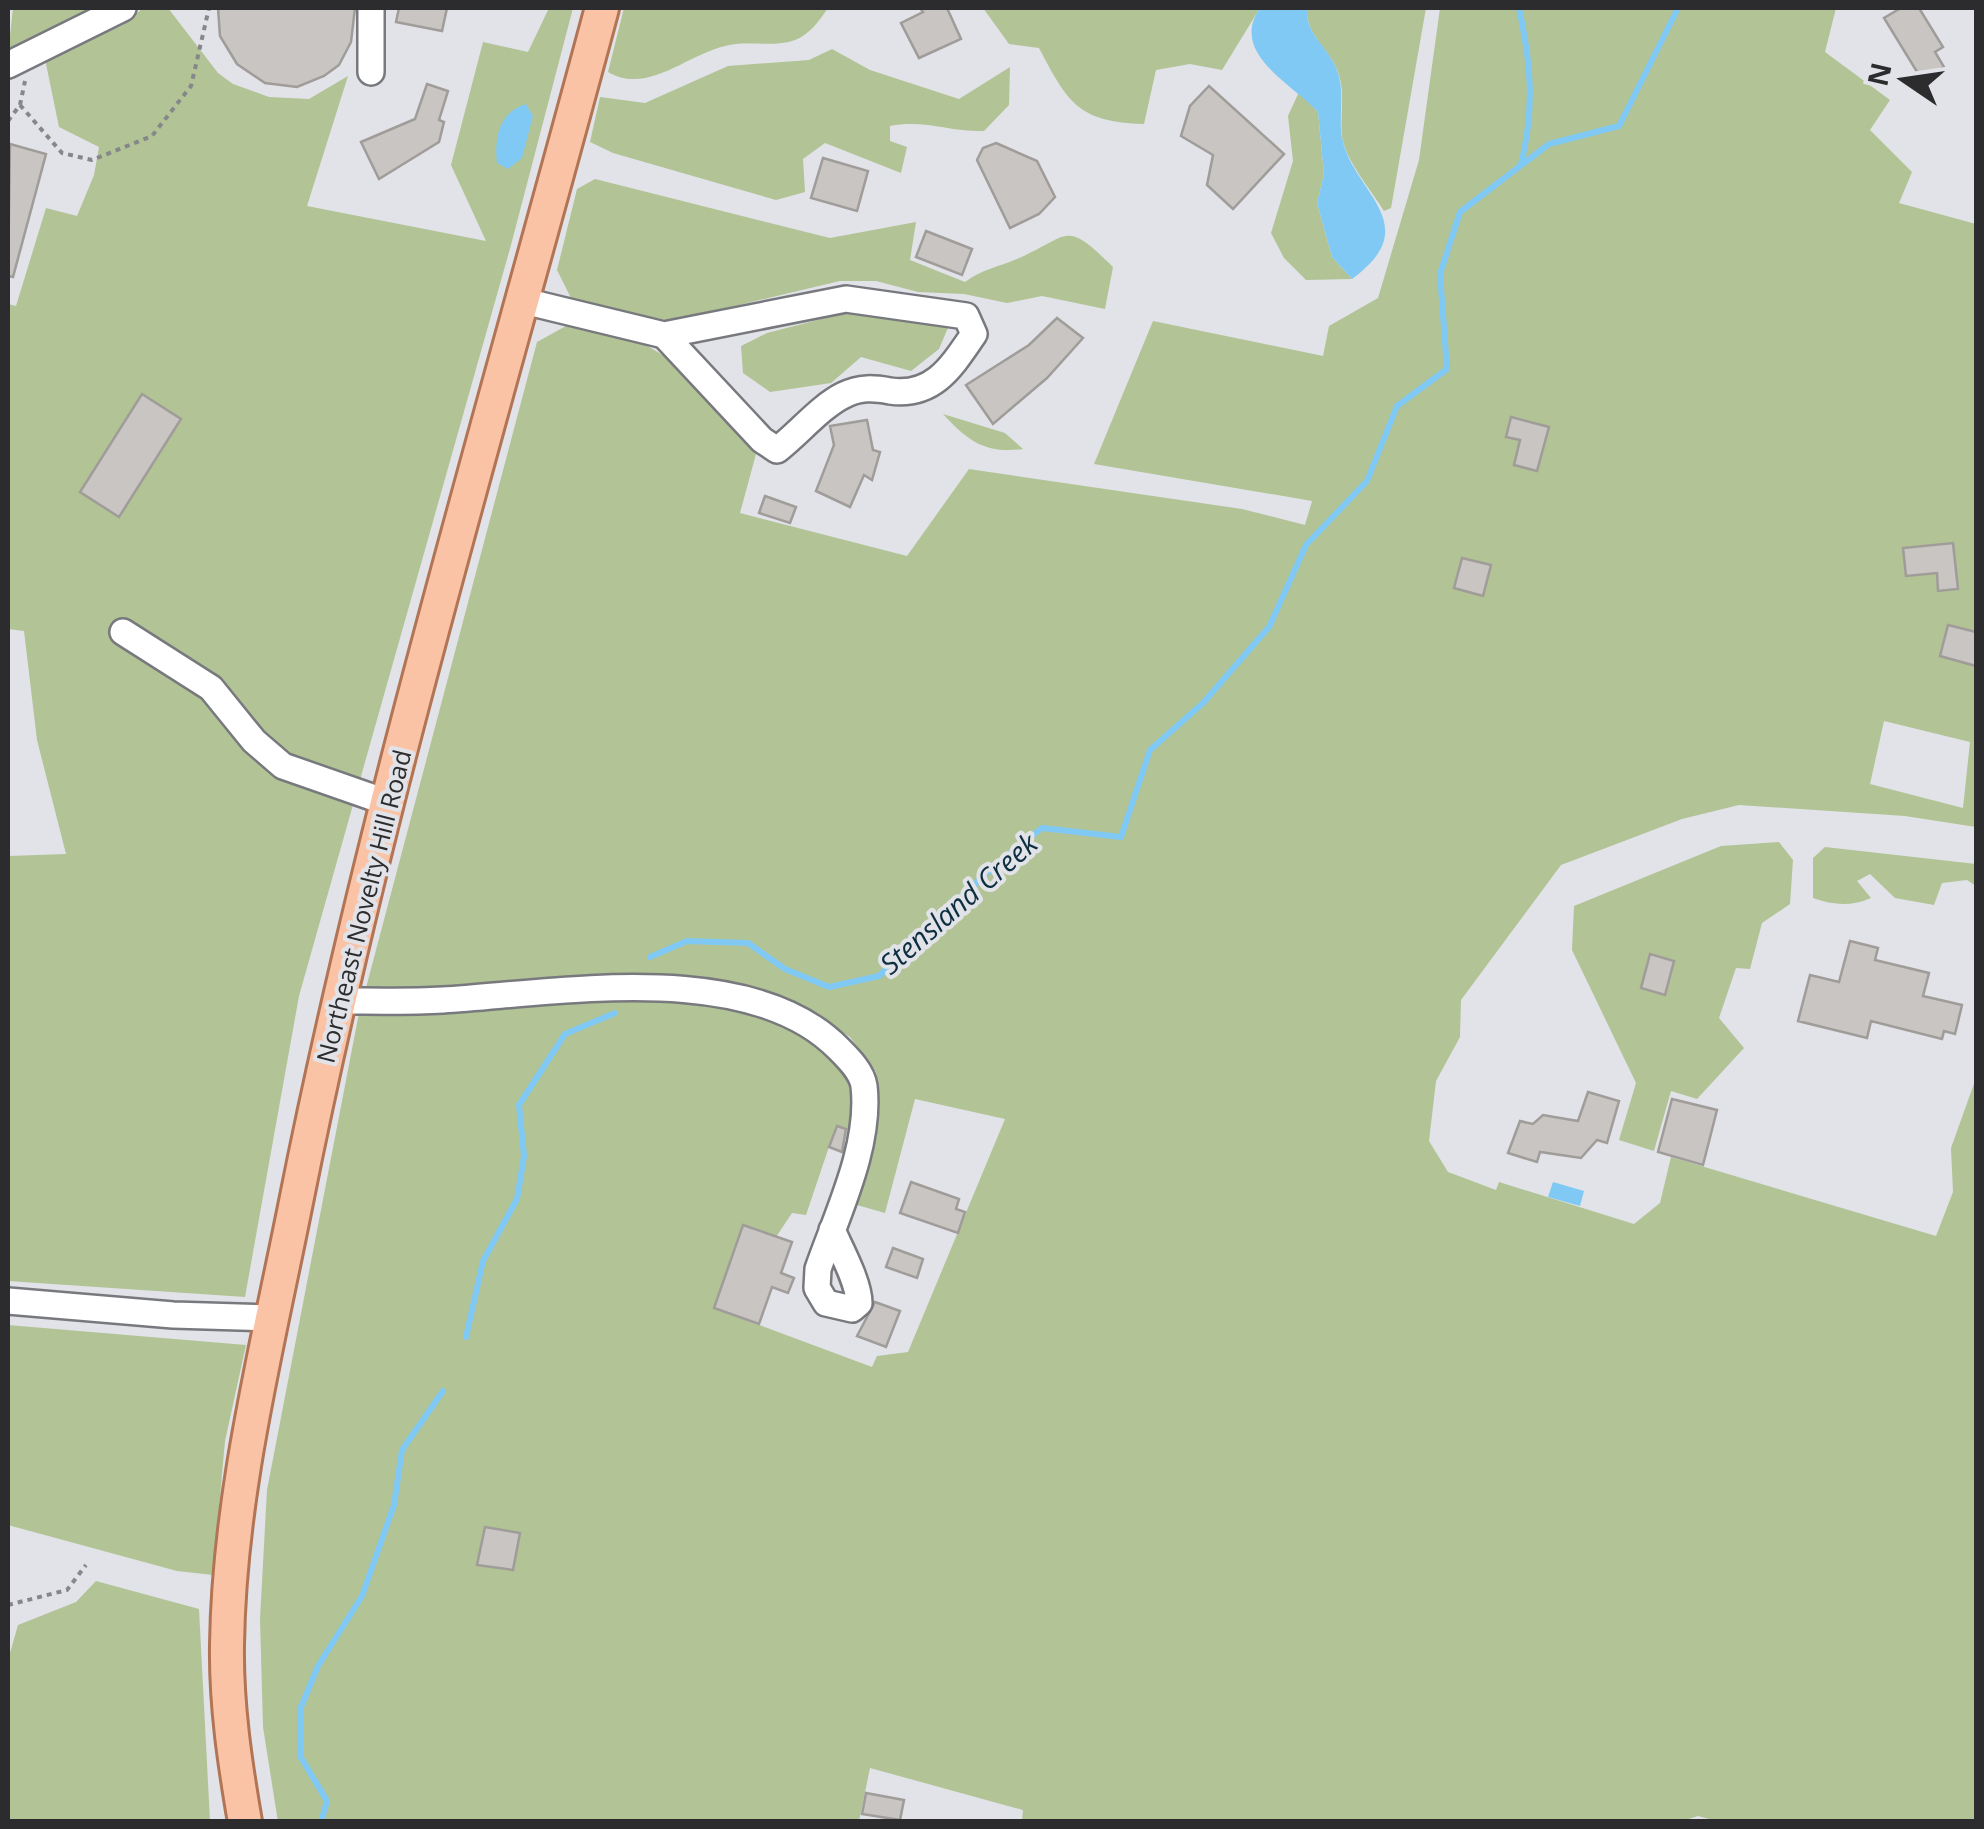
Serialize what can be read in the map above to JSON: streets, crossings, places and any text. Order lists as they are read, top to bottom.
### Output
{
  "streets": {
    "main road": ["Northeast Novelty Hill Road"]
  },
  "water": ["Stensland Creek"],
  "north": "left"
}
